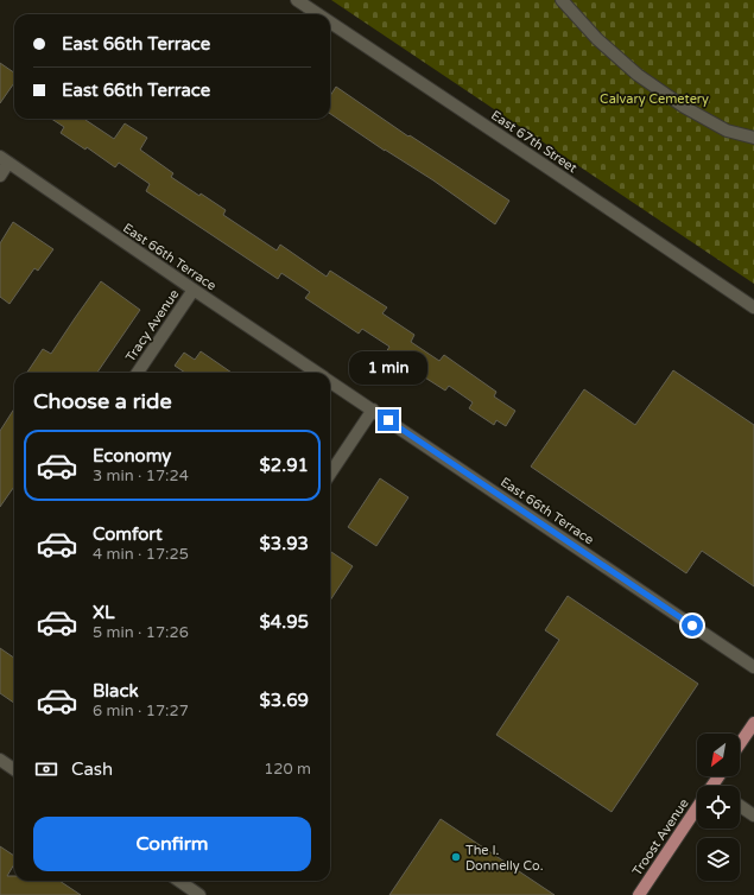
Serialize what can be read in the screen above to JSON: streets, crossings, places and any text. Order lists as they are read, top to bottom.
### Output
{
  "streets": {
    "main road": ["Troost Avenue"],
    "street": ["East 67th Street", "East 66th Terrace", "Tracy Avenue"]
  },
  "crossings": [
    ["East 66th Terrace", "Tracy Avenue"]
  ],
  "parks": ["Calvary Cemetery"],
  "places": ["The I. Donnelly Co."],
  "north": "bottom left",
  "page": {
    "banner": ["East 66th Terrace", "East 66th Terrace"],
    "bubble": "1 min",
    "heading": "Choose a ride",
    "list": [
      {
        "name": "Economy",
        "note": "3 min · 17:24",
        "value": "$2.91"
      },
      {
        "name": "Comfort",
        "note": "4 min · 17:25",
        "value": "$3.93"
      },
      {
        "name": "XL",
        "note": "5 min · 17:26",
        "value": "$4.95"
      },
      {
        "name": "Black",
        "note": "6 min · 17:27",
        "value": "$3.69"
      }
    ],
    "pay": ["Cash", "120 m"],
    "buttons": "Confirm"
  }
}
